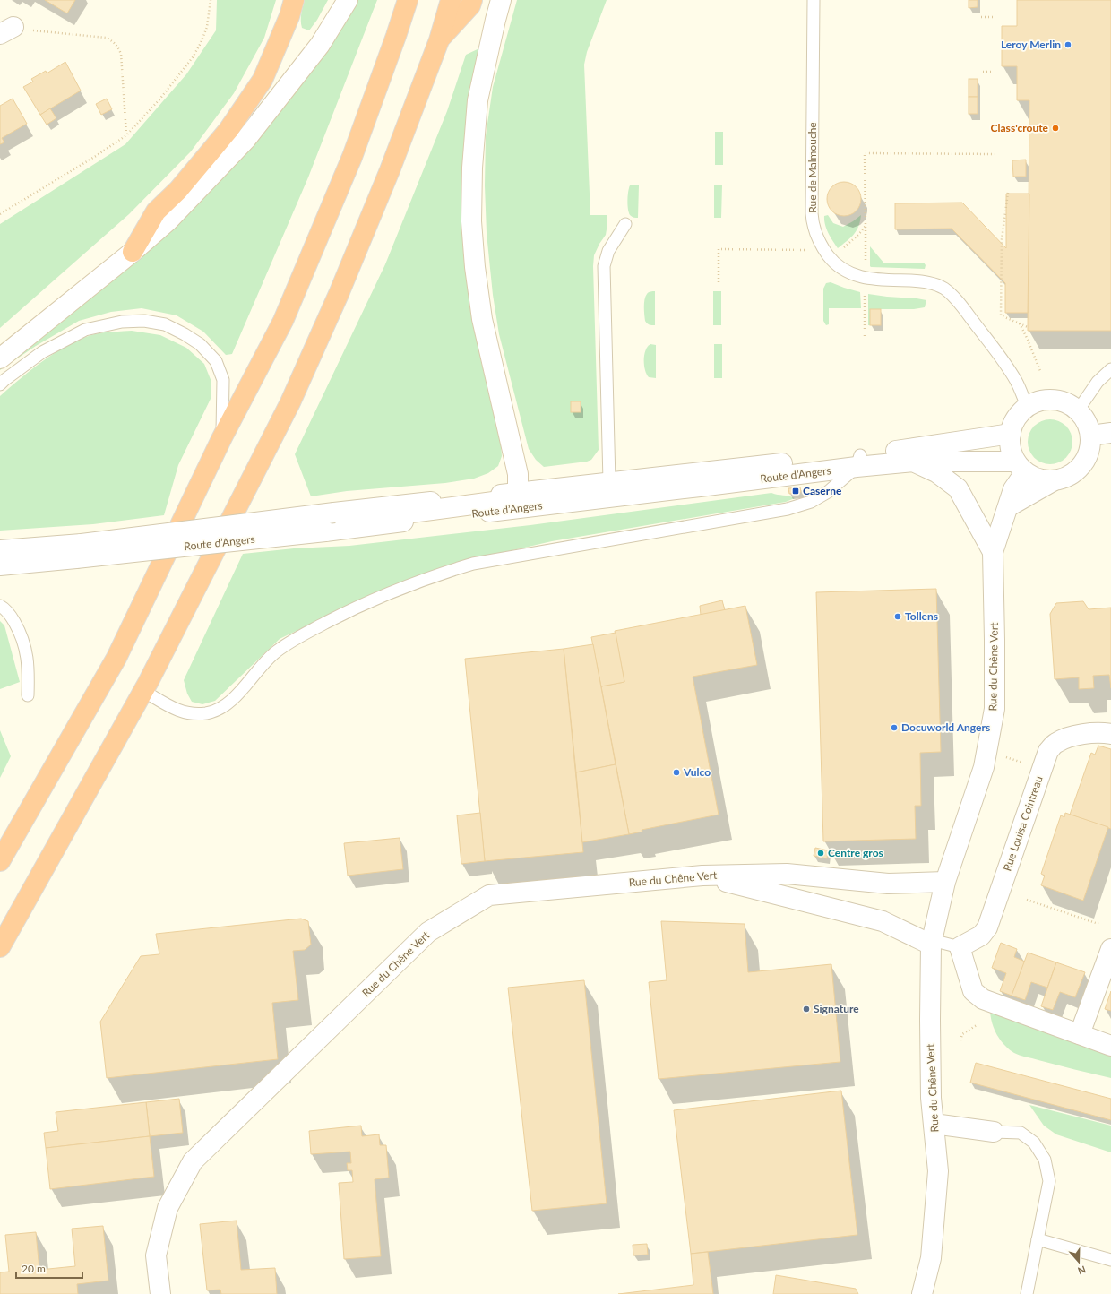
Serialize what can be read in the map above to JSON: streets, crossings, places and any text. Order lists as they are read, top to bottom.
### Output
{
  "streets": {
    "street": ["Route d’Angers", "Rue du Chêne Vert", "Rue Louisa Cointreau"],
    "lane": ["Rue de Malmouche"]
  },
  "crossings": [
    ["Rue de Malmouche", "Route d’Angers"],
    ["Rue de Malmouche", "Rue du Chêne Vert"],
    ["Route d’Angers", "Rue du Chêne Vert"]
  ],
  "places": {
    "other": [
      "Leroy Merlin",
      "Class'croute",
      "Tollens",
      "Docuworld Angers",
      "Vulco",
      "Centre gros",
      "Signature"
    ],
    "transit": ["Caserne"]
  },
  "scale_bar": "20 m",
  "north": "bottom"
}
